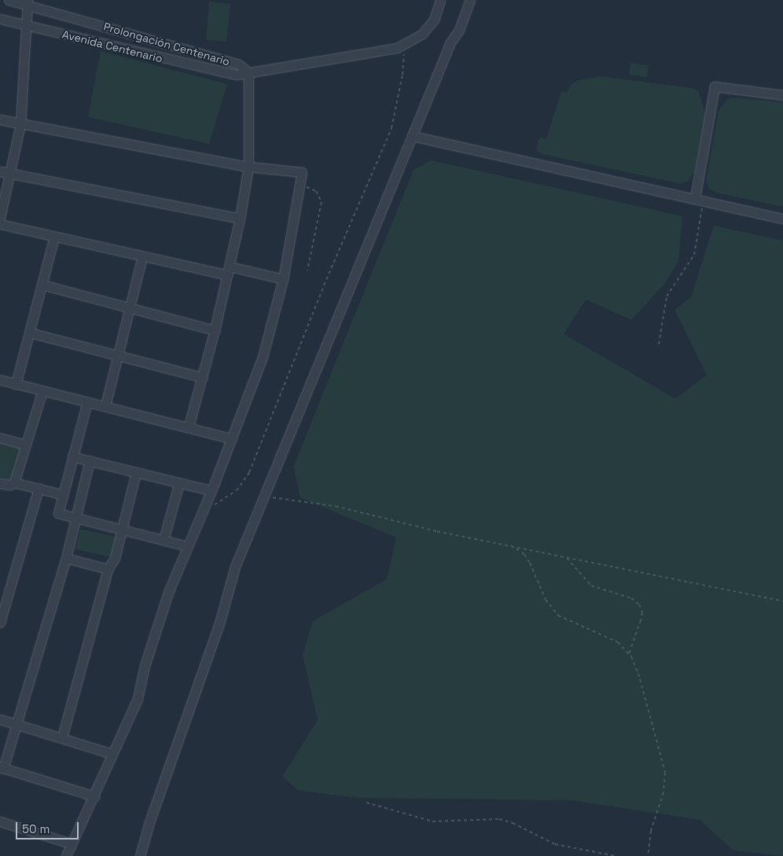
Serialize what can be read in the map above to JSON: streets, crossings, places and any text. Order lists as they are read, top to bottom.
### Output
{
  "streets": {
    "street": ["Prolongación Centenario", "Avenida Centenario"]
  },
  "crossings": [
    ["Prolongación Centenario", "Avenida Centenario"]
  ],
  "scale_bar": "50 m"
}
